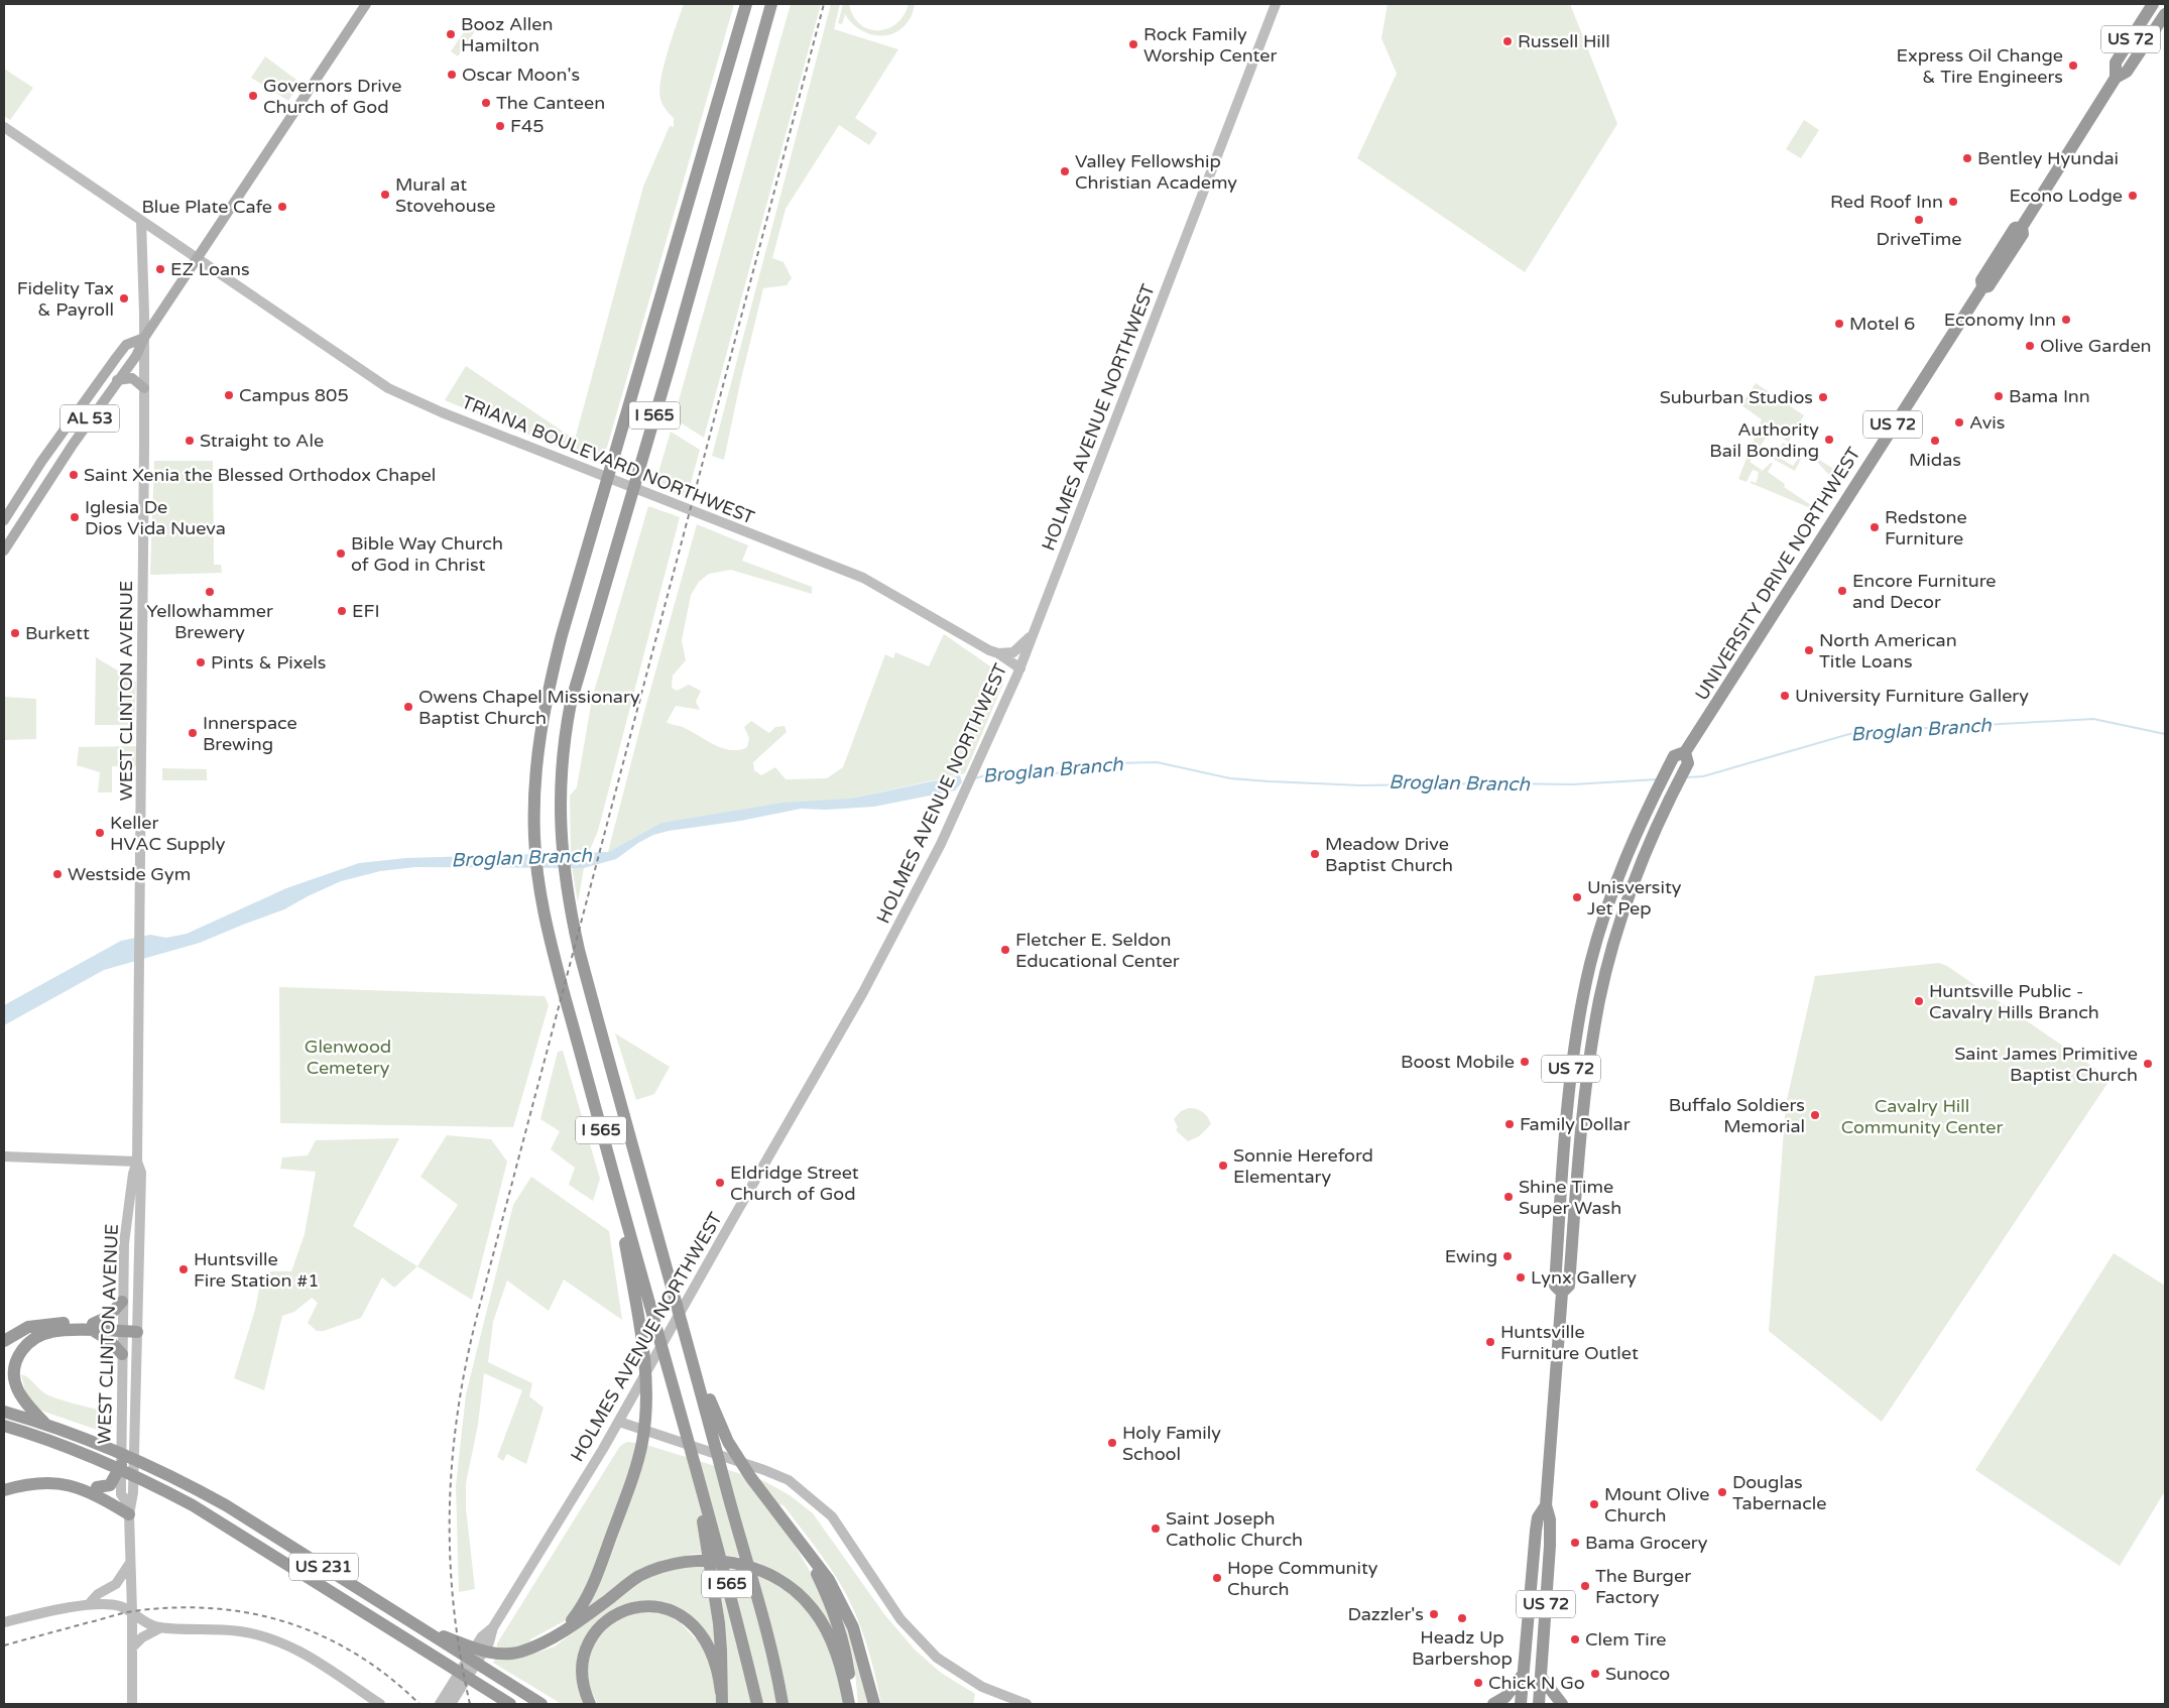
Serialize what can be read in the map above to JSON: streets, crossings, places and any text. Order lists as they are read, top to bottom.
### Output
{
  "streets": {
    "highway": [
      "US 72",
      "I 565",
      "UNIVERSITY DRIVE NORTHWEST",
      "US 231"
    ],
    "main road": ["AL 53"],
    "street": ["HOLMES AVENUE NORTHWEST", "TRIANA BOULEVARD NORTHWEST", "WEST CLINTON AVENUE"]
  },
  "crossings": [
    ["HOLMES AVENUE NORTHWEST", "TRIANA BOULEVARD NORTHWEST"],
    ["AL 53", "TRIANA BOULEVARD NORTHWEST"],
    ["AL 53", "WEST CLINTON AVENUE"],
    ["TRIANA BOULEVARD NORTHWEST", "WEST CLINTON AVENUE"]
  ],
  "water": ["Broglan Branch"],
  "parks": ["Glenwood Cemetery", "Cavalry Hill Community Center"],
  "places": [
    "Booz Allen Hamilton",
    "Russell Hill",
    "Rock Family Worship Center",
    "Express Oil Change & Tire Engineers",
    "Oscar Moon's",
    "Governors Drive Church of God",
    "The Canteen",
    "F45",
    "Bentley Hyundai",
    "Valley Fellowship Christian Academy",
    "Mural at Stovehouse",
    "Econo Lodge",
    "Red Roof Inn",
    "Blue Plate Cafe",
    "DriveTime",
    "EZ Loans",
    "Fidelity Tax & Payroll",
    "Economy Inn",
    "Motel 6",
    "Olive Garden",
    "Campus 805",
    "Bama Inn",
    "Suburban Studios",
    "Avis",
    "Authority Bail Bonding",
    "Straight to Ale",
    "Midas",
    "Saint Xenia the Blessed Orthodox Chapel",
    "Iglesia De Dios Vida Nueva",
    "Redstone Furniture",
    "Bible Way Church of God in Christ",
    "Encore Furniture and Decor",
    "Yellowhammer Brewery",
    "EFI",
    "Burkett",
    "North American Title Loans",
    "Pints & Pixels",
    "University Furniture Gallery",
    "Owens Chapel Missionary Baptist Church",
    "Innerspace Brewing",
    "Keller HVAC Supply",
    "Meadow Drive Baptist Church",
    "Westside Gym",
    "Unisversity Jet Pep",
    "Fletcher E. Seldon Educational Center",
    "Huntsville Public - Cavalry Hills Branch",
    "Boost Mobile",
    "Saint James Primitive Baptist Church",
    "Buffalo Soldiers Memorial",
    "Family Dollar",
    "Sonnie Hereford Elementary",
    "Eldridge Street Church of God",
    "Shine Time Super Wash",
    "Ewing",
    "Huntsville Fire Station #1",
    "Lynx Gallery",
    "Huntsville Furniture Outlet",
    "Holy Family School",
    "Douglas Tabernacle",
    "Mount Olive Church",
    "Saint Joseph Catholic Church",
    "Bama Grocery",
    "Hope Community Church",
    "The Burger Factory",
    "Dazzler's",
    "Headz Up Barbershop",
    "Clem Tire",
    "Sunoco",
    "Chick N Go"
  ]
}
